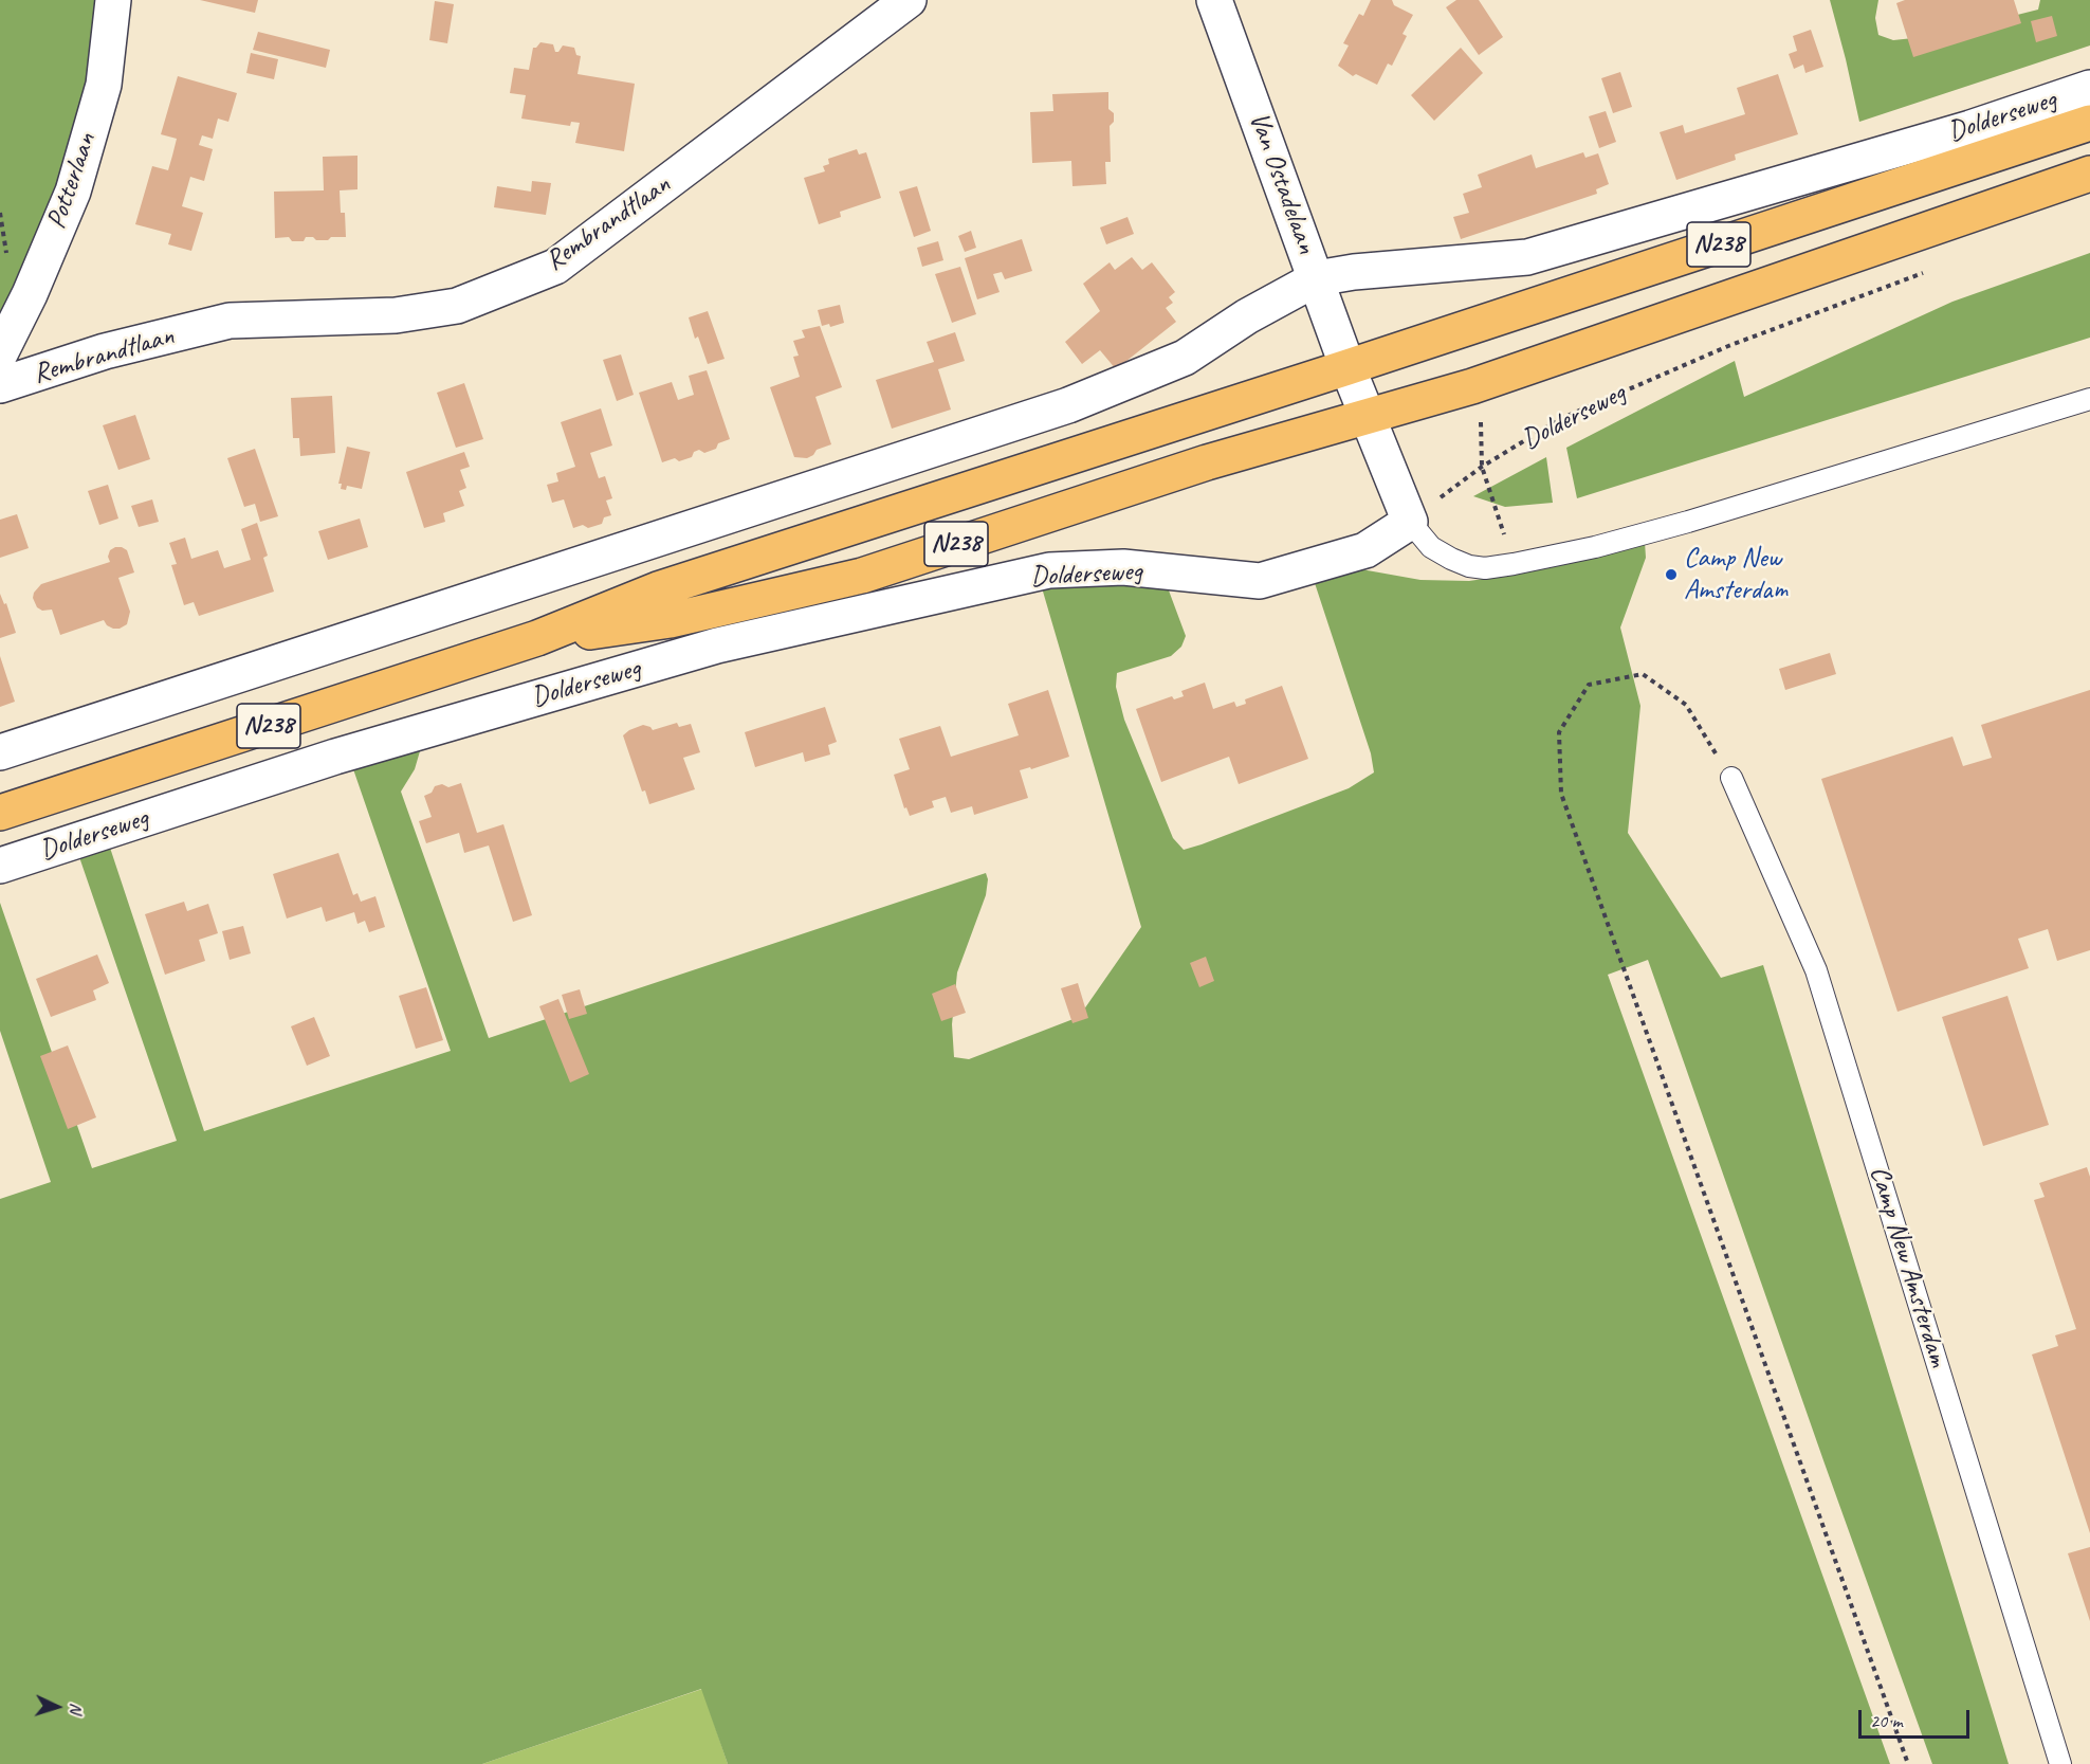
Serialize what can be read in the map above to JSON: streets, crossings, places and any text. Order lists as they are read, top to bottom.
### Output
{
  "streets": {
    "main road": ["Dolderseweg", "N238"],
    "street": ["Potterlaan", "Van Ostadelaan", "Rembrandtlaan"],
    "lane": ["Camp New Amsterdam"]
  },
  "crossings": [
    ["Dolderseweg", "Van Ostadelaan"]
  ],
  "places": ["Camp New Amsterdam"],
  "scale_bar": "20 m",
  "north": "right"
}
